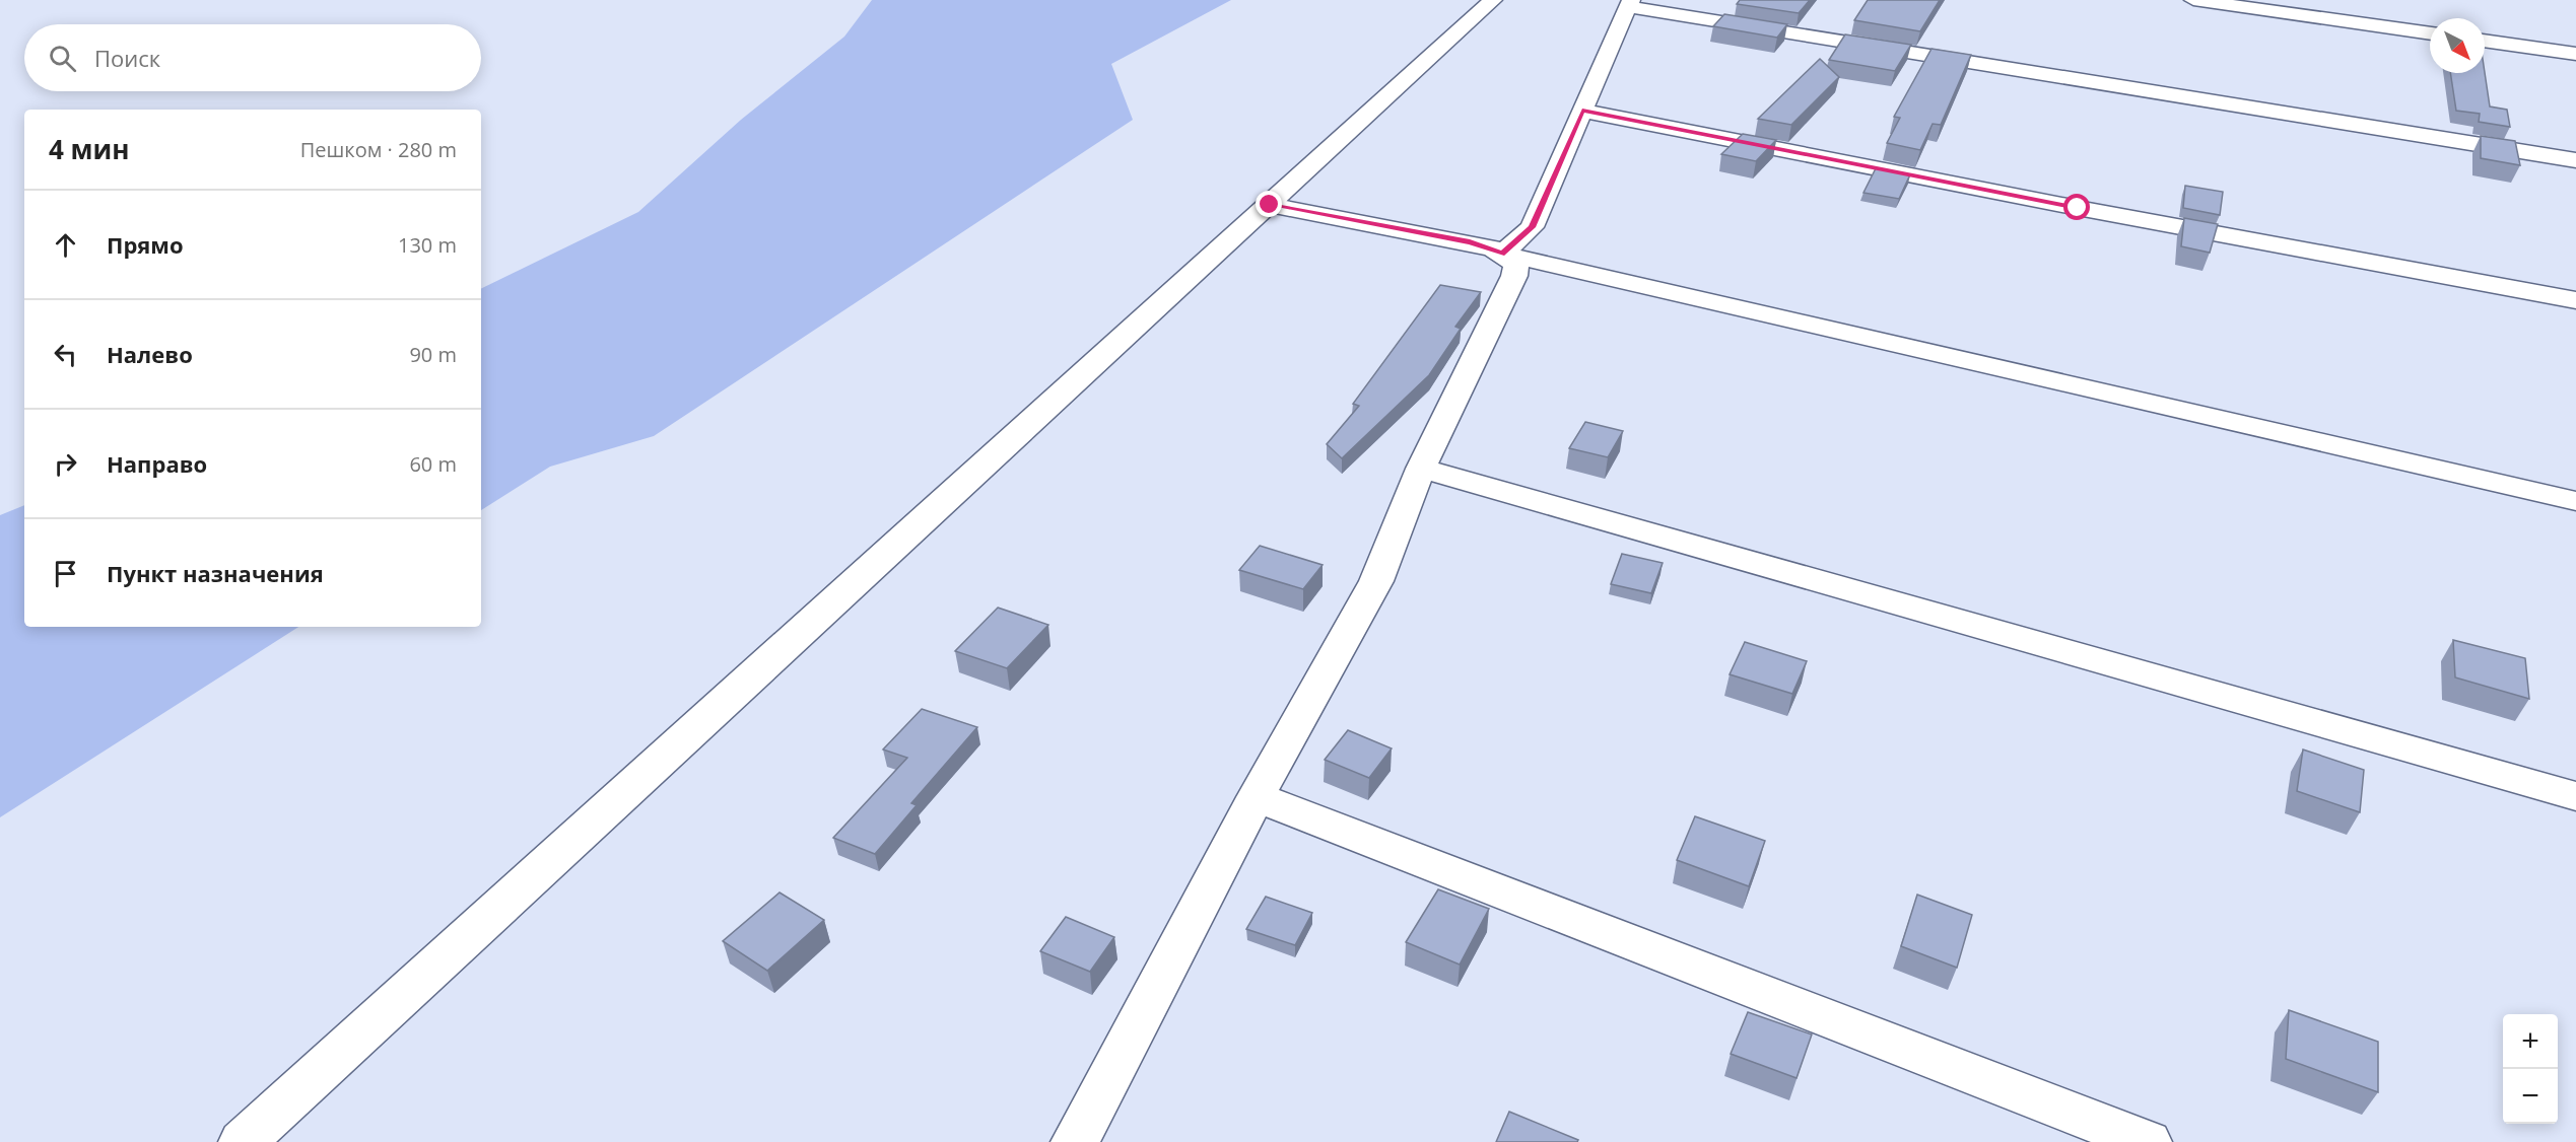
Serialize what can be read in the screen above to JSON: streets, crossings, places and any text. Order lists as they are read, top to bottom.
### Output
{
  "north": "bottom right",
  "page": {
    "search": "Поиск",
    "heading": ["4 мин", "Пешком · 280 m"],
    "list": [
      ["Прямо", "130 m"],
      ["Налево", "90 m"],
      ["Направо", "60 m"],
      "Пункт назначения"
    ],
    "map_buttons": ["+", "−"]
  }
}
